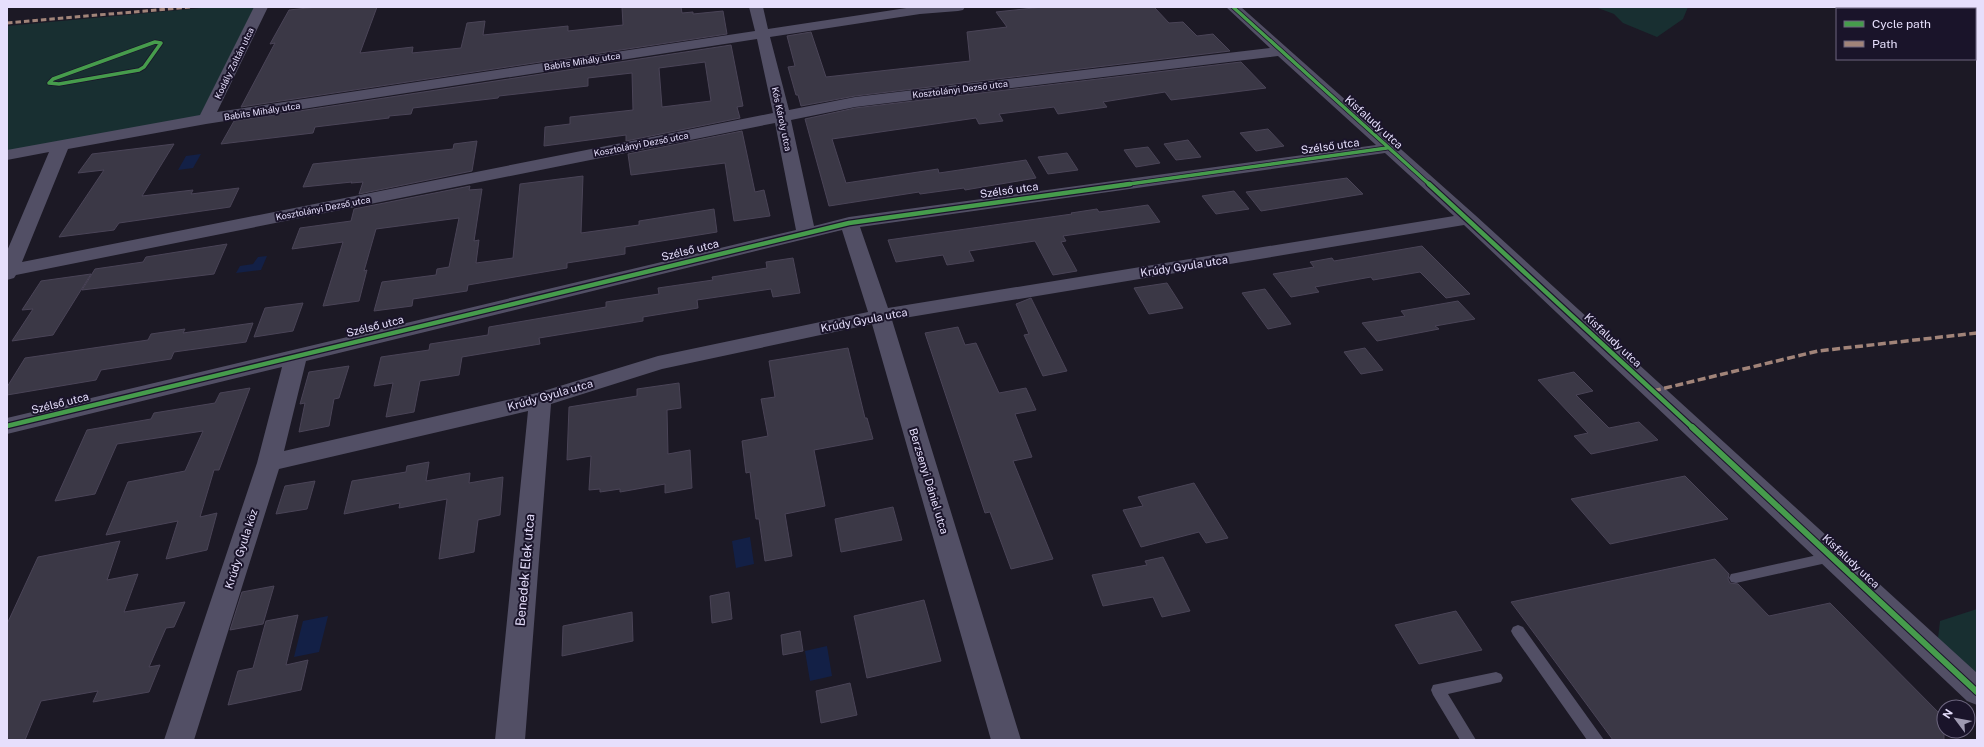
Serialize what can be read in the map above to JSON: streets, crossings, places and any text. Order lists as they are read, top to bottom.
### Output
{
  "streets": {
    "street": [
      "Babits Mihály utca",
      "Kodály Zoltán utca",
      "Kosztolányi Dezső utca",
      "Kós Károly utca",
      "Kisfaludy utca",
      "Szélső utca",
      "Krúdy Gyula utca",
      "Berzsenyi Dániel utca",
      "Krúdy Gyula köz",
      "Benedek Elek utca"
    ]
  },
  "crossings": [
    ["Babits Mihály utca", "Kodály Zoltán utca"],
    ["Babits Mihály utca", "Kós Károly utca"],
    ["Kosztolányi Dezső utca", "Kós Károly utca"],
    ["Kosztolányi Dezső utca", "Kisfaludy utca"],
    ["Kós Károly utca", "Szélső utca"],
    ["Kisfaludy utca", "Szélső utca"],
    ["Kisfaludy utca", "Krúdy Gyula utca"],
    ["Szélső utca", "Berzsenyi Dániel utca"],
    ["Szélső utca", "Krúdy Gyula köz"],
    ["Krúdy Gyula utca", "Berzsenyi Dániel utca"],
    ["Krúdy Gyula utca", "Krúdy Gyula köz"],
    ["Krúdy Gyula utca", "Benedek Elek utca"]
  ],
  "legend": ["Cycle path", "Path"],
  "north": "top left"
}
